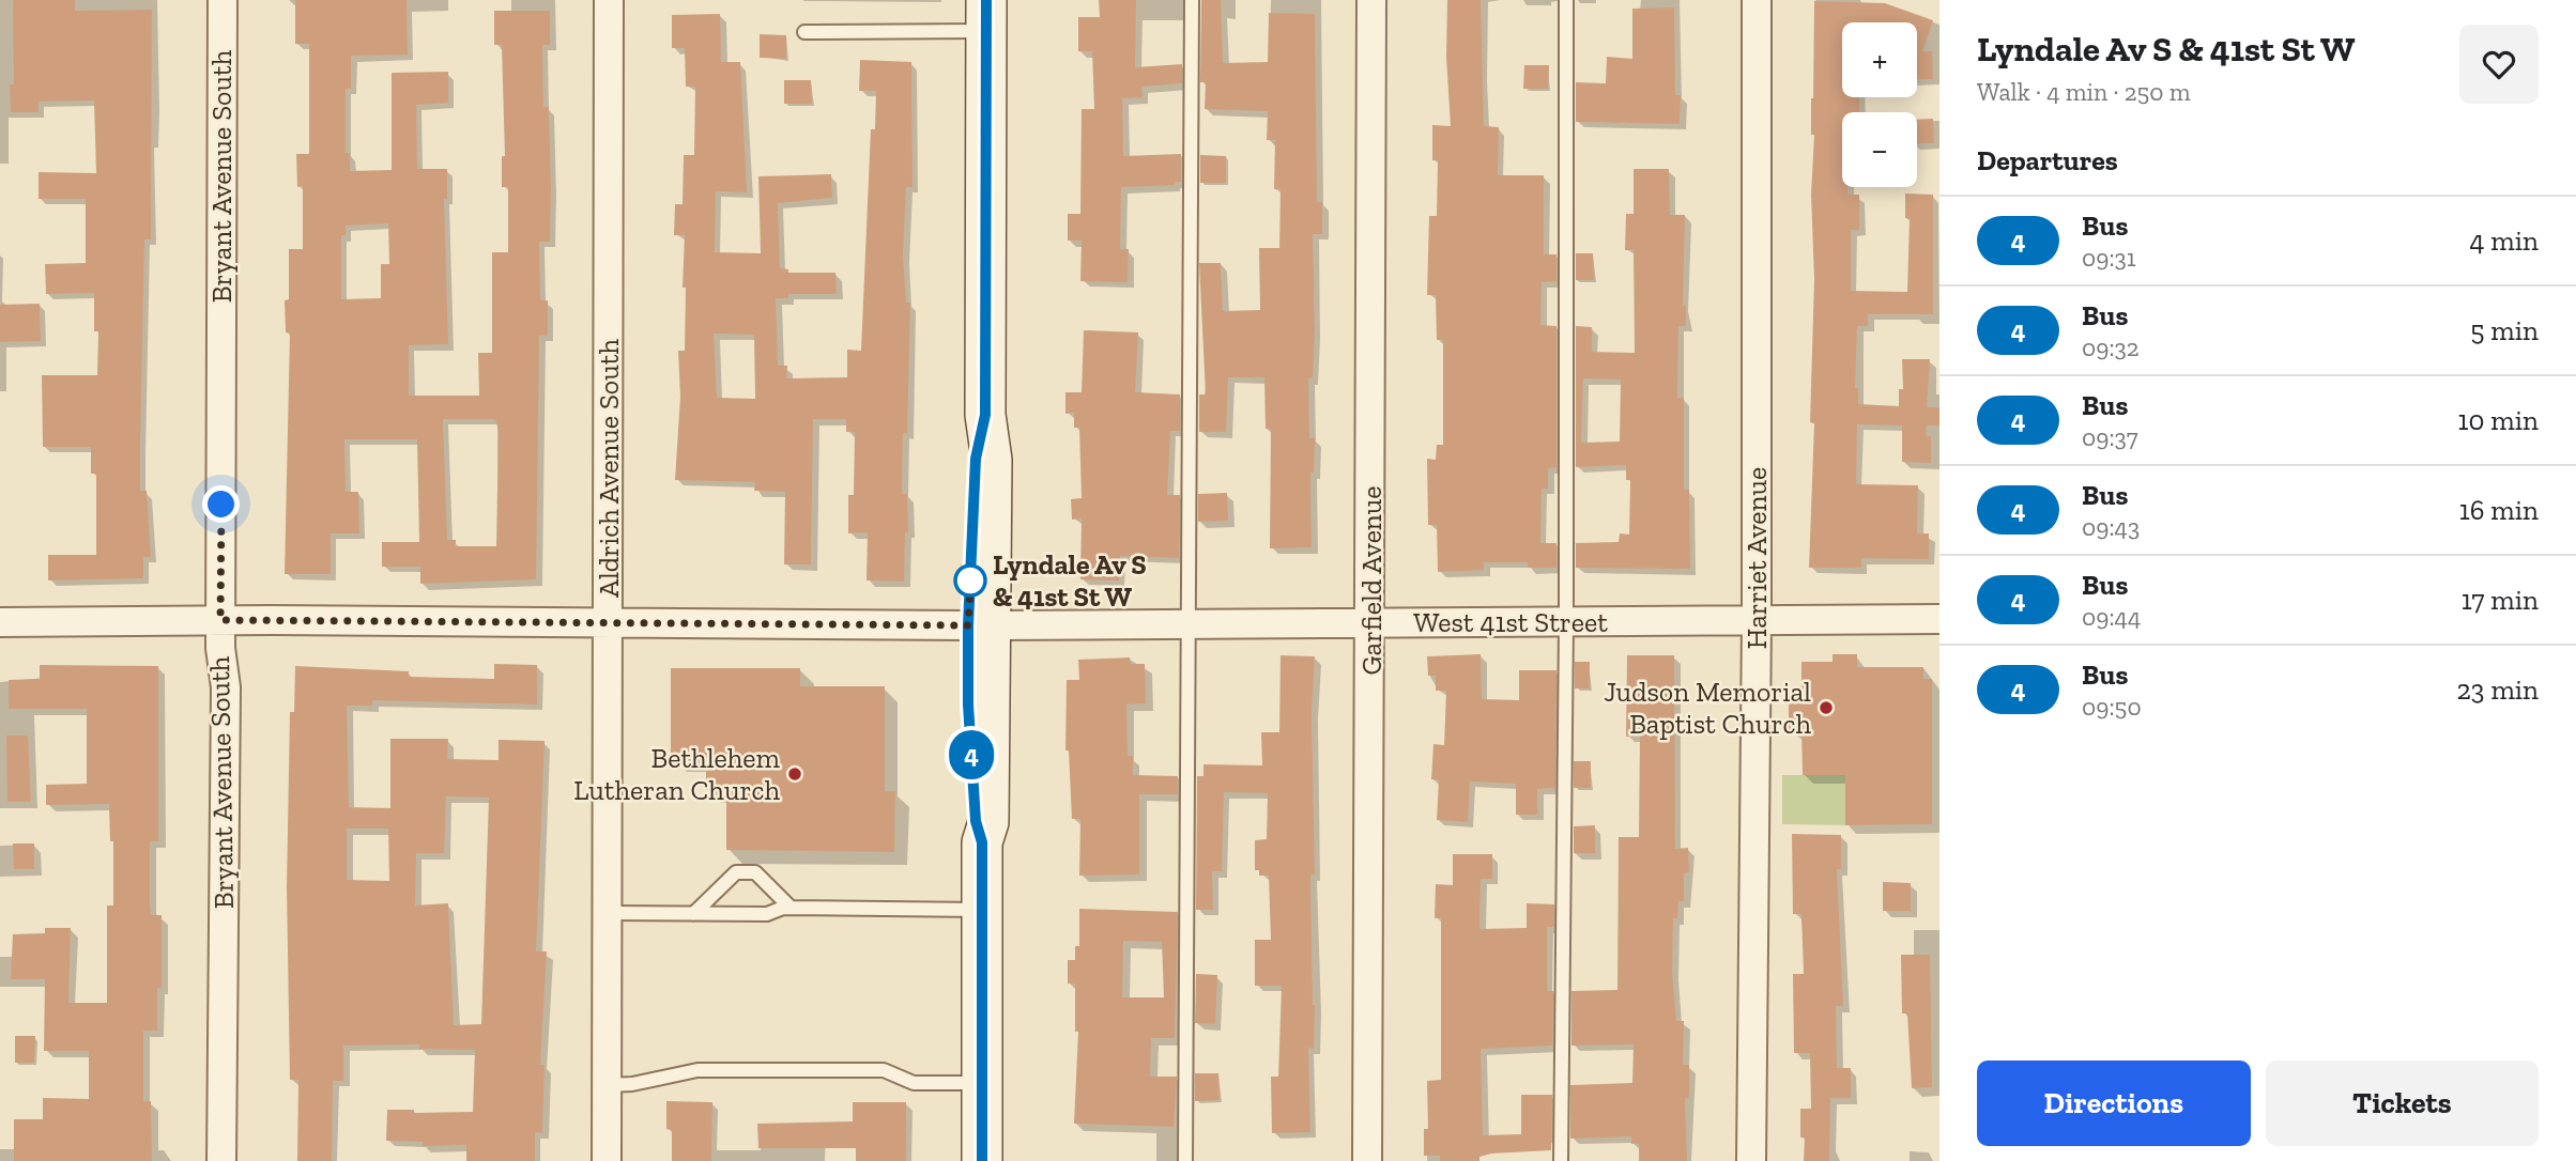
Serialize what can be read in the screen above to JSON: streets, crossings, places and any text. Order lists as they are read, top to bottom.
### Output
{
  "streets": {
    "street": [
      "Bryant Avenue South",
      "Aldrich Avenue South",
      "Harriet Avenue",
      "Garfield Avenue",
      "West 41st Street"
    ]
  },
  "crossings": [
    ["Bryant Avenue South", "West 41st Street"],
    ["Aldrich Avenue South", "West 41st Street"],
    ["Harriet Avenue", "West 41st Street"],
    ["Garfield Avenue", "West 41st Street"]
  ],
  "places": ["Lyndale Av S & 41st St W", "Judson Memorial Baptist Church", "Bethlehem Lutheran Church"],
  "lines": ["bus line 4"],
  "page": {
    "on_map": "4",
    "heading": [
      ["Lyndale Av S & 41st St W", "Walk · 4 min · 250 m"],
      "Departures"
    ],
    "map_buttons": ["+", "−"],
    "list": [
      {
        "mark": "4",
        "name": "Bus",
        "note": "09:31",
        "value": "4 min"
      },
      {
        "mark": "4",
        "name": "Bus",
        "note": "09:32",
        "value": "5 min"
      },
      {
        "mark": "4",
        "name": "Bus",
        "note": "09:37",
        "value": "10 min"
      },
      {
        "mark": "4",
        "name": "Bus",
        "note": "09:43",
        "value": "16 min"
      },
      {
        "mark": "4",
        "name": "Bus",
        "note": "09:44",
        "value": "17 min"
      },
      {
        "mark": "4",
        "name": "Bus",
        "note": "09:50",
        "value": "23 min"
      }
    ],
    "buttons": ["Directions", "Tickets"]
  }
}
